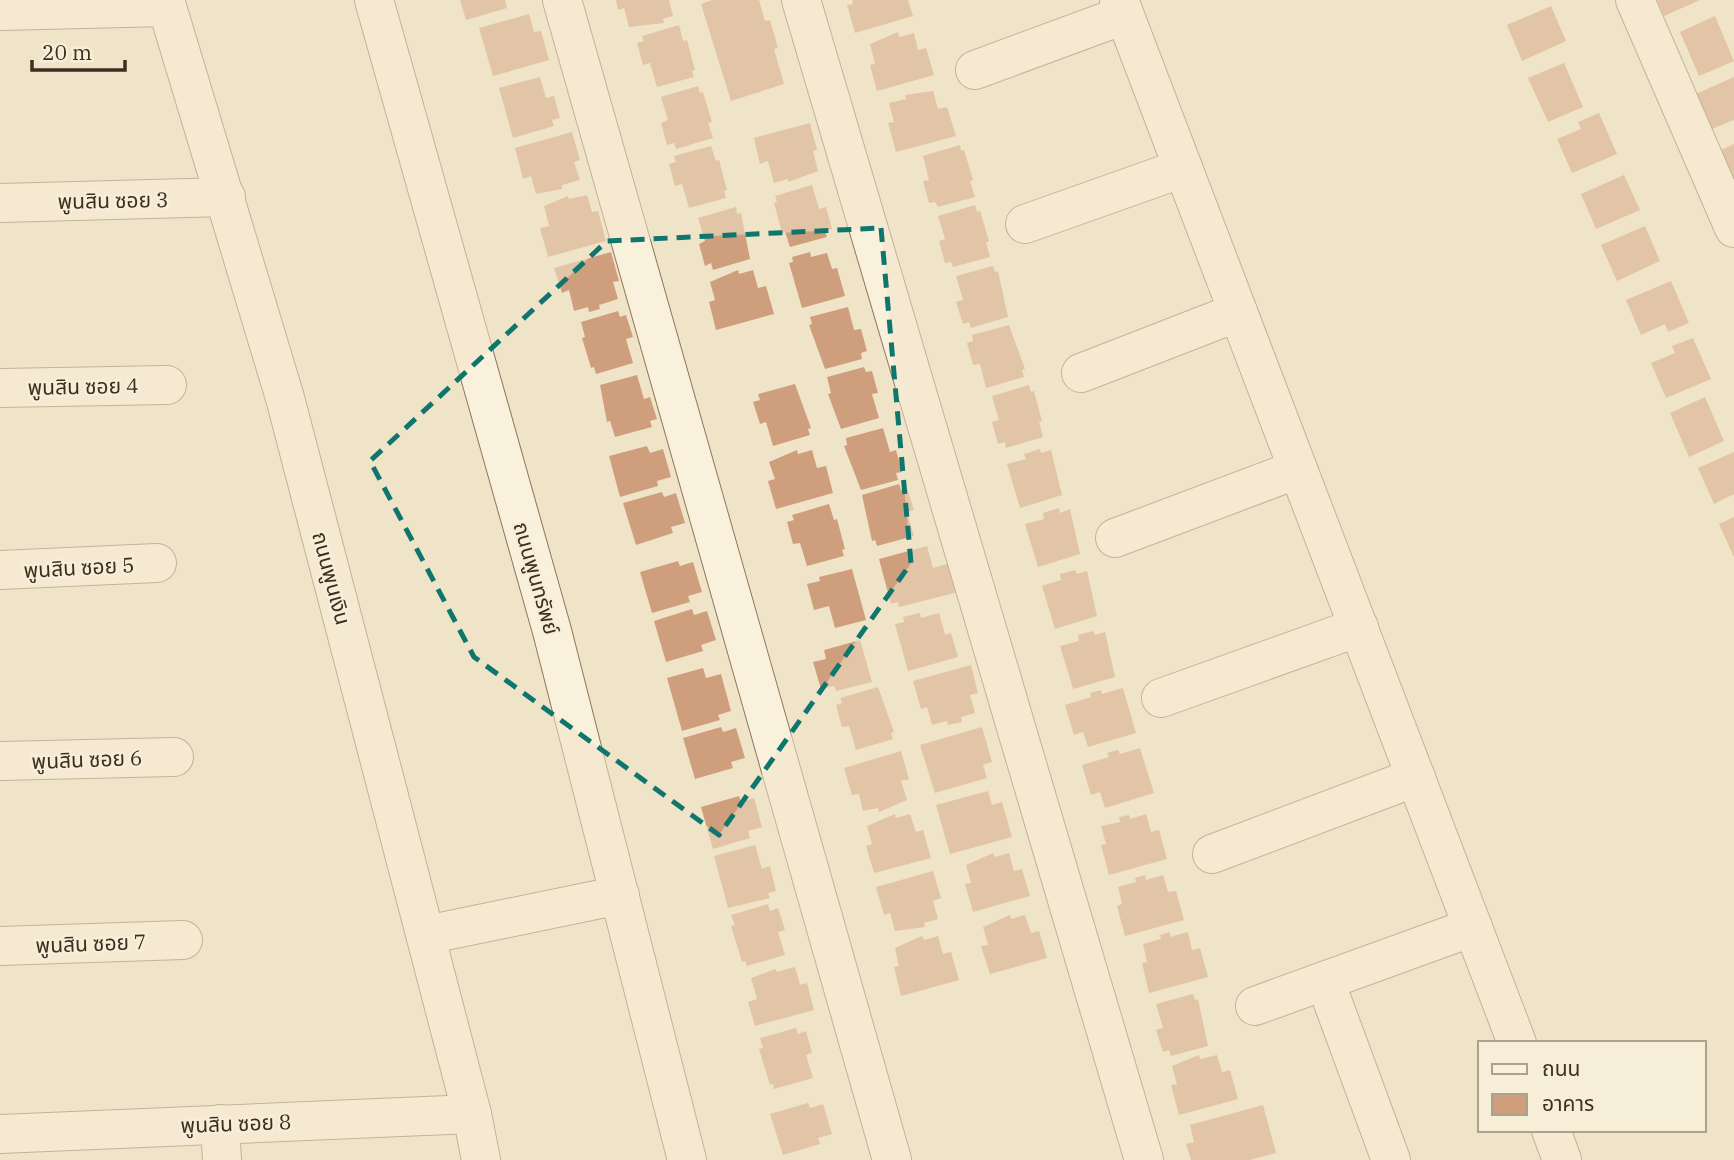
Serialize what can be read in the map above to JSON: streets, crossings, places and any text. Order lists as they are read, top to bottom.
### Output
{
  "streets": {
    "street": [
      "พูนสิน ซอย 3",
      "พูนสิน ซอย 4",
      "พูนสิน ซอย 5",
      "ถนนพูนเงิน",
      "ถนนพูนทรัพย์",
      "พูนสิน ซอย 6",
      "พูนสิน ซอย 7",
      "พูนสิน ซอย 8"
    ]
  },
  "crossings": [
    ["พูนสิน ซอย 3", "ถนนพูนเงิน"],
    ["ถนนพูนเงิน", "พูนสิน ซอย 8"]
  ],
  "legend": ["ถนน", "อาคาร"],
  "scale_bar": "20 m"
}
